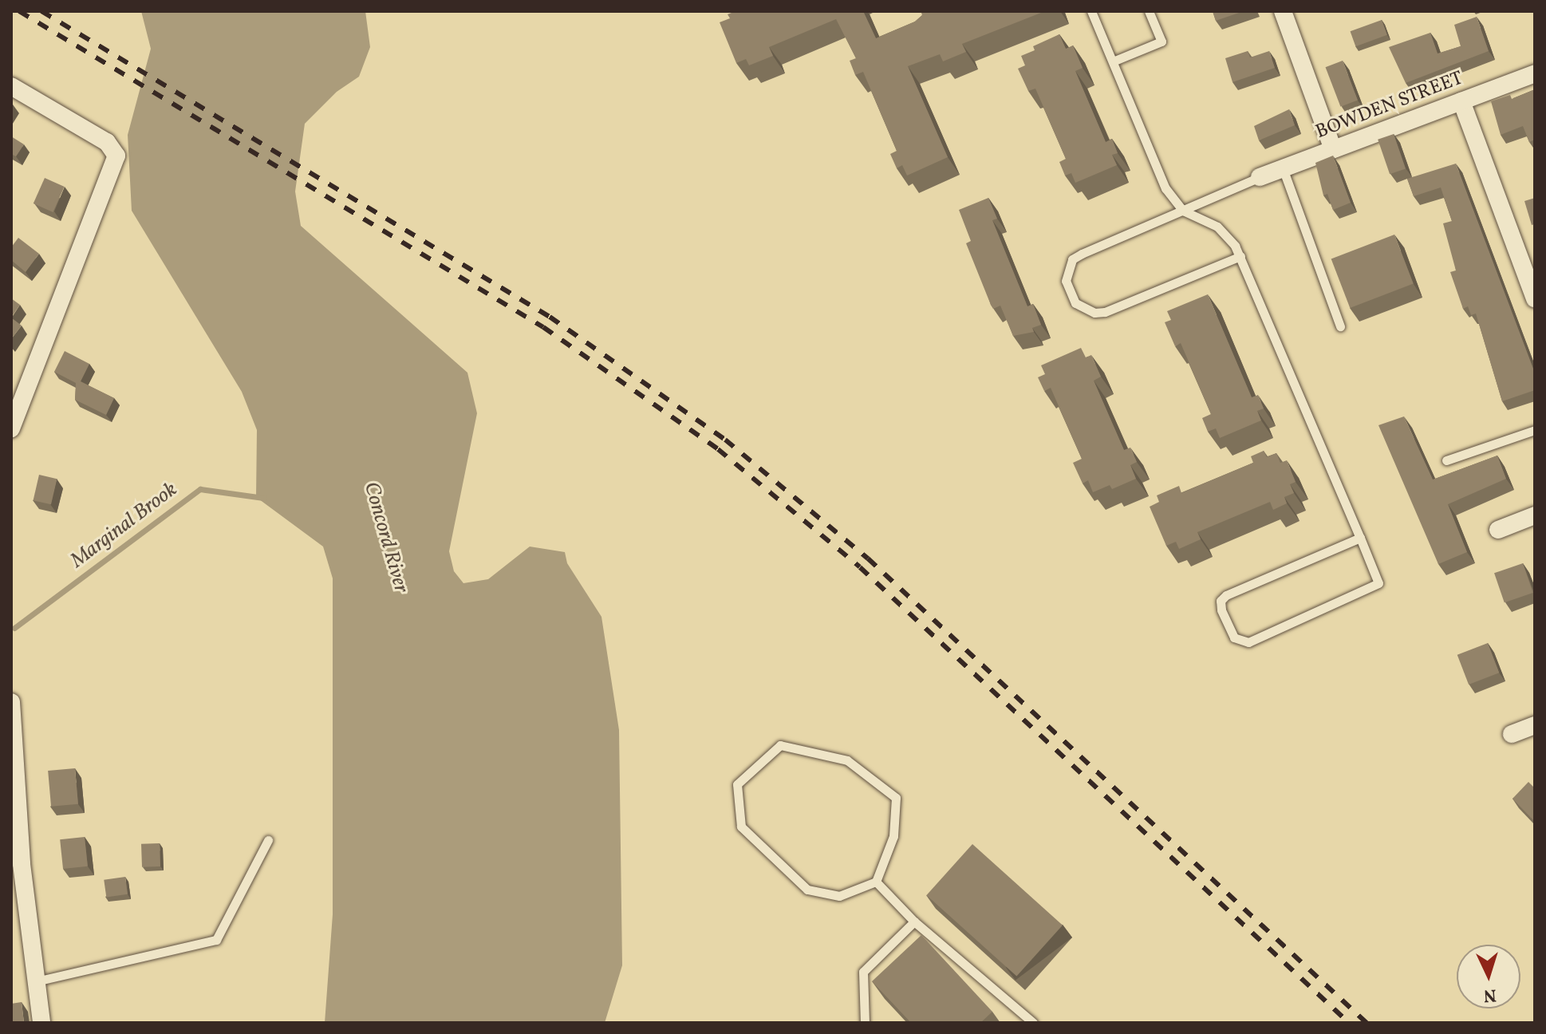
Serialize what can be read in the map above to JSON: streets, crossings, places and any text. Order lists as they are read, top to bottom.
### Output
{
  "streets": {
    "street": ["BOWDEN STREET"]
  },
  "water": ["Marginal Brook", "Concord River"],
  "north": "bottom"
}
